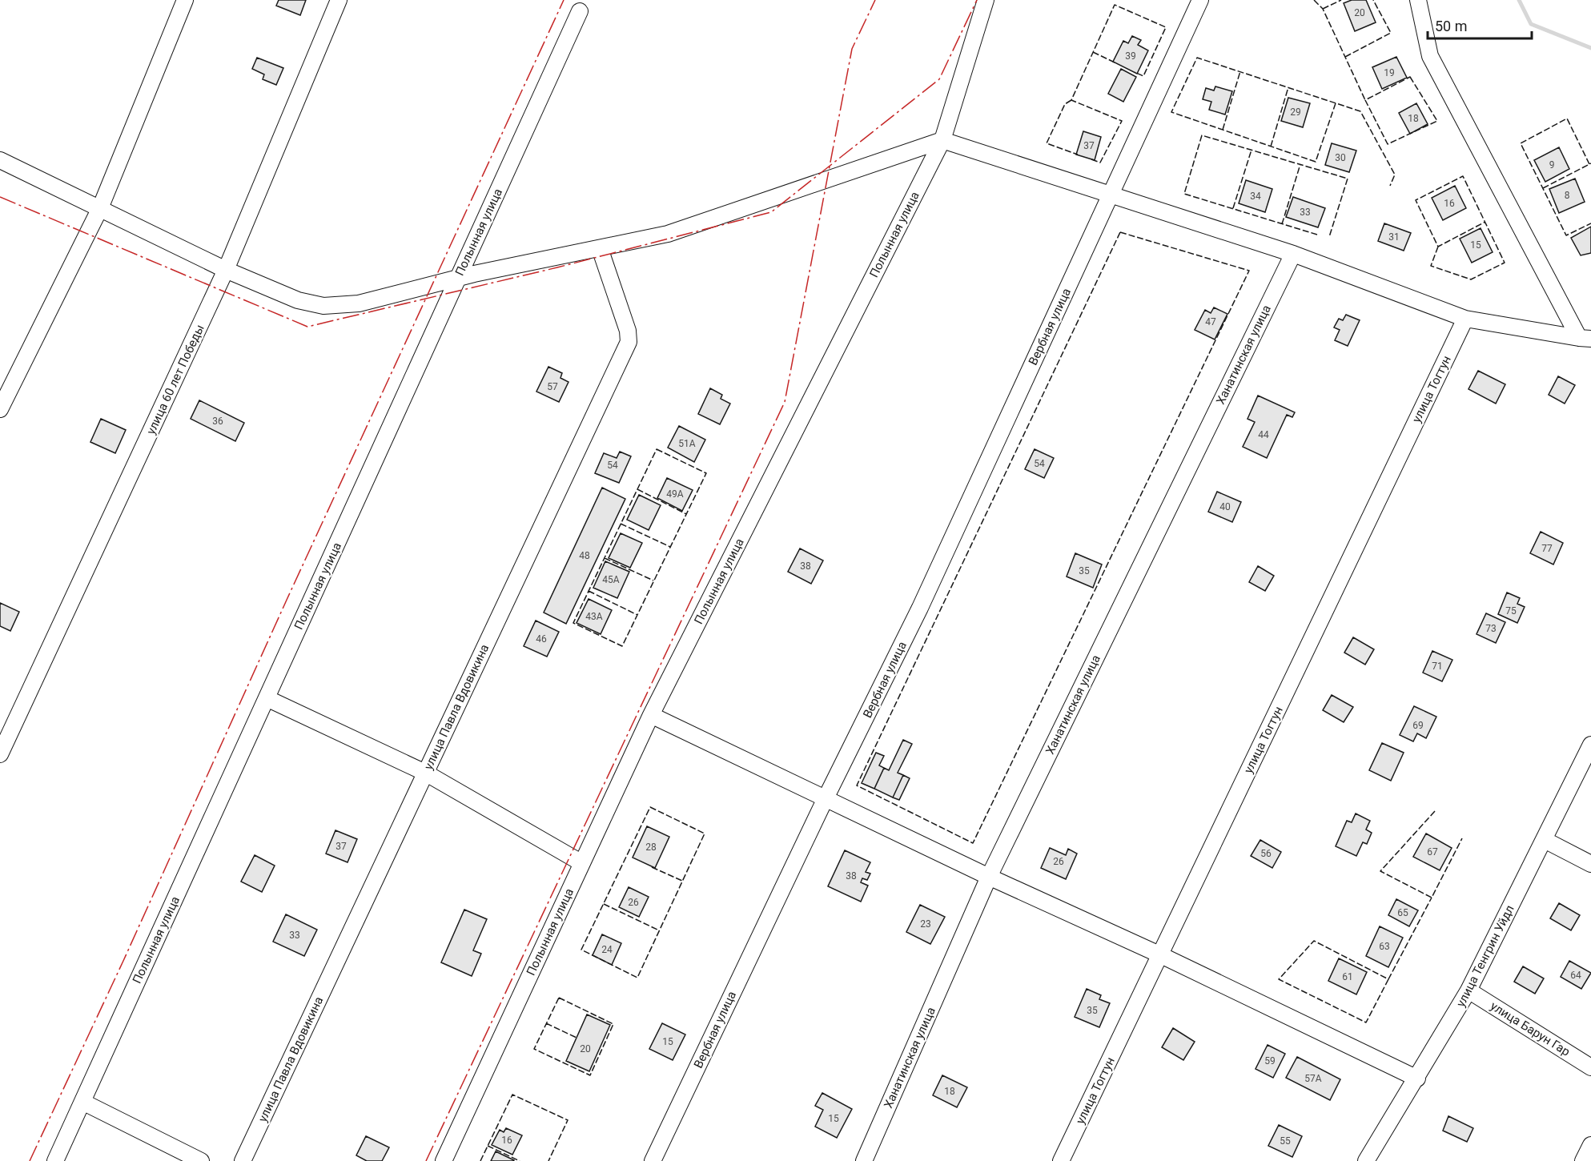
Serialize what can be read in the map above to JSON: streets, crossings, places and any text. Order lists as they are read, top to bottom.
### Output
{
  "streets": {
    "street": [
      "Полынная улица",
      "Вербная улица",
      "Ханатинская улица",
      "улица 60 лет Победы",
      "улица Тогтун",
      "улица Павла Вдовикина",
      "улица Тенгрин Уйдл",
      "улица Барун Гар"
    ]
  },
  "crossings": [
    ["улица Тенгрин Уйдл", "улица Барун Гар"]
  ],
  "house_numbers": [
    "20",
    "39",
    "19",
    "29",
    "18",
    "37",
    "30",
    "9",
    "8",
    "34",
    "16",
    "33",
    "31",
    "15",
    "47",
    "57",
    "36",
    "44",
    "51А",
    "54",
    "54",
    "49А",
    "40",
    "77",
    "48",
    "38",
    "35",
    "45А",
    "75",
    "43А",
    "73",
    "46",
    "71",
    "69",
    "37",
    "28",
    "67",
    "56",
    "26",
    "38",
    "26",
    "65",
    "23",
    "33",
    "63",
    "24",
    "64",
    "61",
    "35",
    "15",
    "20",
    "59",
    "57А",
    "18",
    "15",
    "16",
    "55"
  ],
  "scale_bar": "50 m"
}
